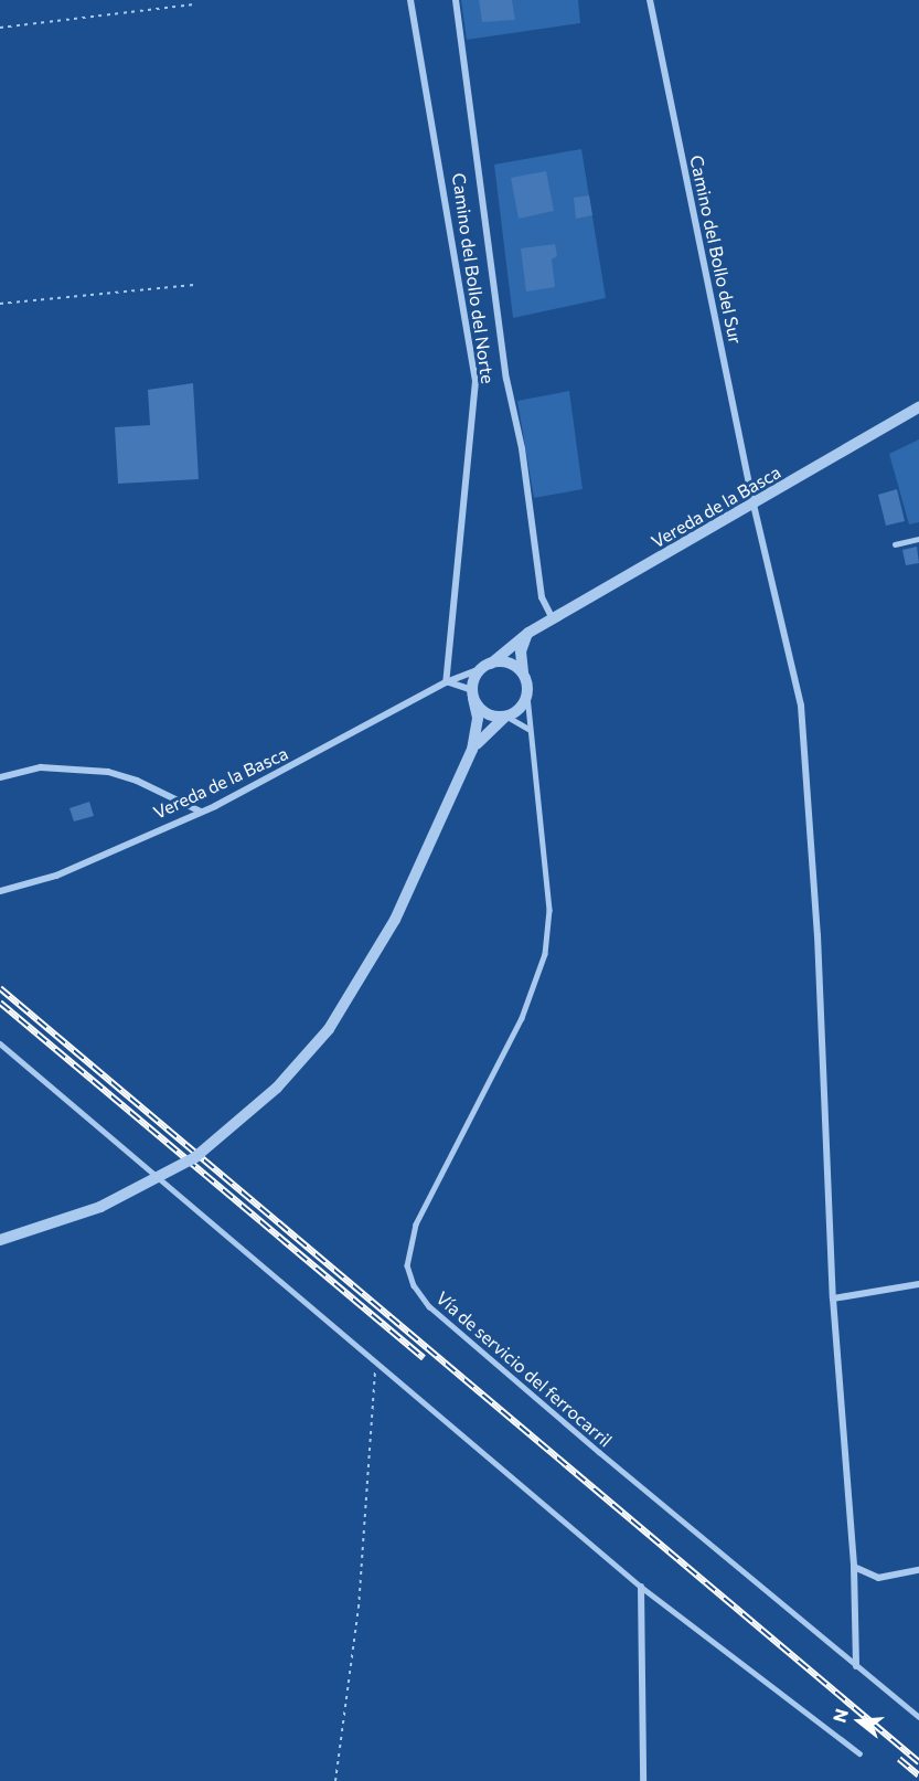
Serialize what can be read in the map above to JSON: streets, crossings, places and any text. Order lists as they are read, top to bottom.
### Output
{
  "streets": {
    "street": ["Camino del Bollo del Sur", "Camino del Bollo del Norte", "Vereda de la Basca"],
    "lane": ["Vía de servicio del ferrocarril"]
  },
  "crossings": [
    ["Camino del Bollo del Sur", "Vereda de la Basca"],
    ["Camino del Bollo del Sur", "Vía de servicio del ferrocarril"],
    ["Camino del Bollo del Norte", "Vereda de la Basca"],
    ["Vereda de la Basca", "Vía de servicio del ferrocarril"]
  ],
  "north": "left"
}
